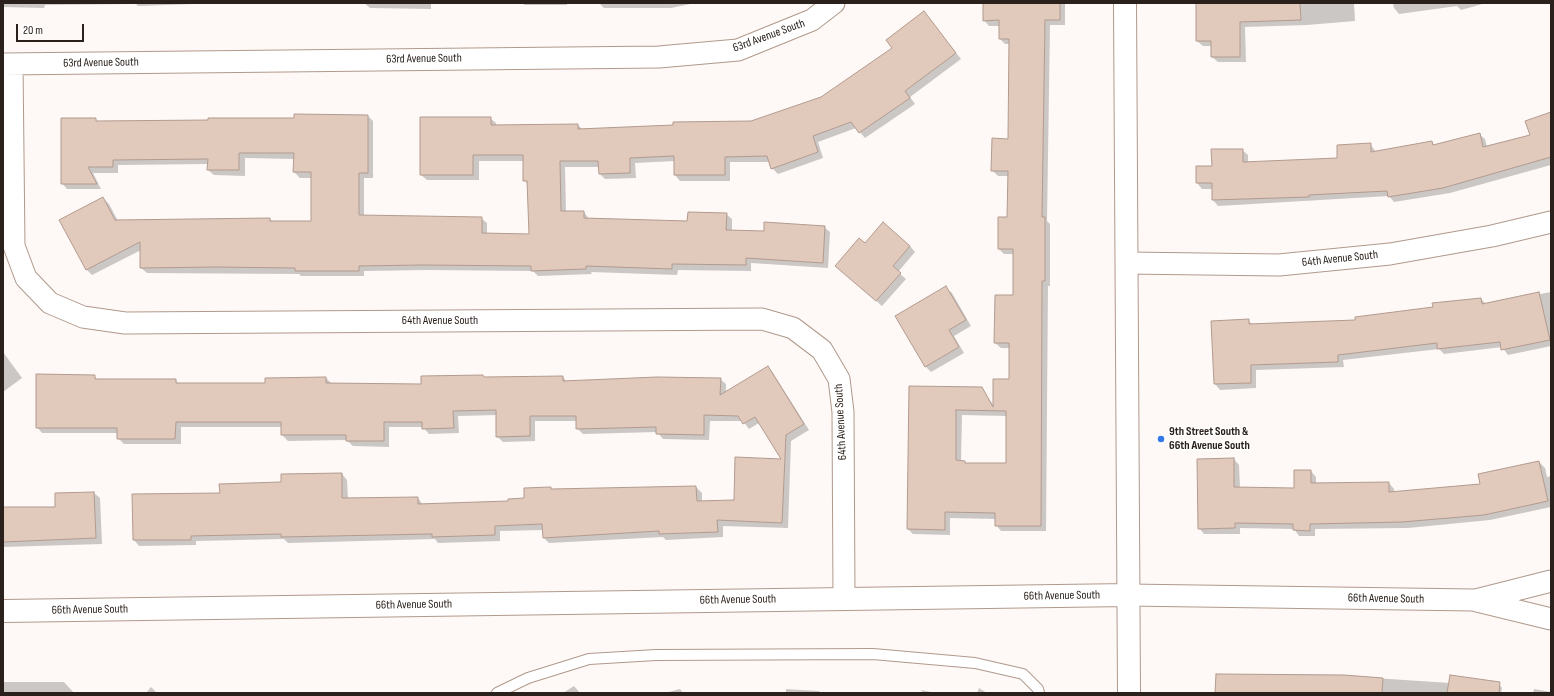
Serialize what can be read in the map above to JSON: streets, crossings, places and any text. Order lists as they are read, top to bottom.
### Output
{
  "streets": {
    "street": ["63rd Avenue South", "64th Avenue South", "66th Avenue South"]
  },
  "crossings": [
    ["63rd Avenue South", "64th Avenue South"],
    ["64th Avenue South", "66th Avenue South"]
  ],
  "places": ["9th Street South & 66th Avenue South"],
  "scale_bar": "20 m"
}
